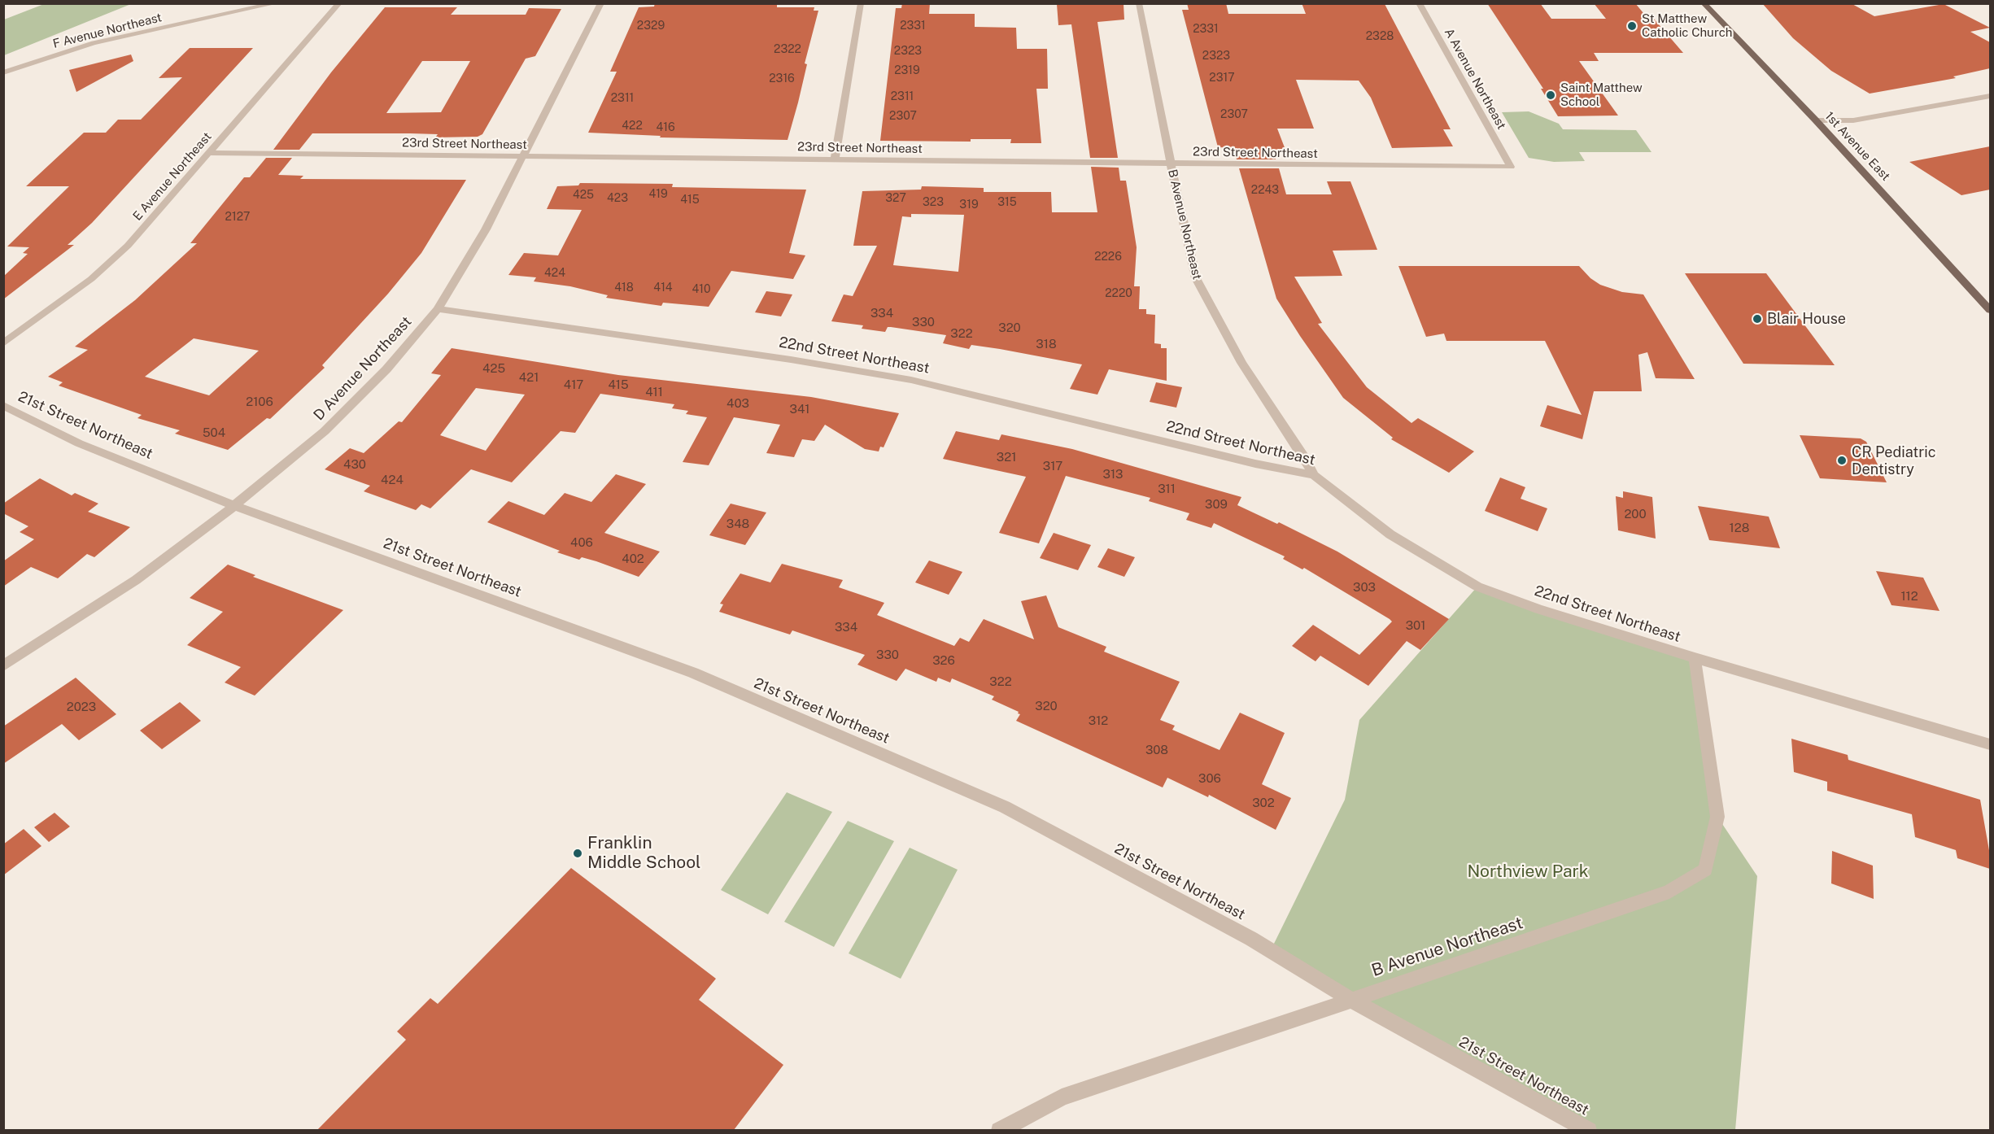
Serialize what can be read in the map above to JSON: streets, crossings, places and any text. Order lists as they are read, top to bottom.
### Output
{
  "streets": {
    "main road": ["1st Avenue East"],
    "street": [
      "F Avenue Northeast",
      "A Avenue Northeast",
      "23rd Street Northeast",
      "E Avenue Northeast",
      "B Avenue Northeast",
      "22nd Street Northeast",
      "D Avenue Northeast",
      "21st Street Northeast"
    ]
  },
  "crossings": [
    ["A Avenue Northeast", "23rd Street Northeast"],
    ["23rd Street Northeast", "E Avenue Northeast"],
    ["23rd Street Northeast", "B Avenue Northeast"],
    ["23rd Street Northeast", "D Avenue Northeast"],
    ["B Avenue Northeast", "22nd Street Northeast"],
    ["B Avenue Northeast", "21st Street Northeast"],
    ["22nd Street Northeast", "D Avenue Northeast"],
    ["D Avenue Northeast", "21st Street Northeast"]
  ],
  "parks": ["Northview Park"],
  "places": [
    "St Matthew Catholic Church",
    "Saint Matthew School",
    "Blair House",
    "CR Pediatric Dentistry",
    "Franklin Middle School"
  ],
  "house_numbers": [
    "2329",
    "2331",
    "2331",
    "2328",
    "2322",
    "2323",
    "2323",
    "2319",
    "2317",
    "2316",
    "2311",
    "2311",
    "2307",
    "2307",
    "422",
    "416",
    "2243",
    "419",
    "425",
    "423",
    "327",
    "415",
    "323",
    "315",
    "319",
    "2127",
    "2226",
    "424",
    "418",
    "414",
    "410",
    "2220",
    "334",
    "330",
    "320",
    "322",
    "318",
    "425",
    "421",
    "417",
    "415",
    "411",
    "2106",
    "403",
    "341",
    "504",
    "321",
    "430",
    "317",
    "313",
    "424",
    "311",
    "309",
    "200",
    "348",
    "128",
    "406",
    "402",
    "303",
    "112",
    "301",
    "334",
    "330",
    "326",
    "322",
    "320",
    "2023",
    "312",
    "308",
    "306",
    "302"
  ]
}
